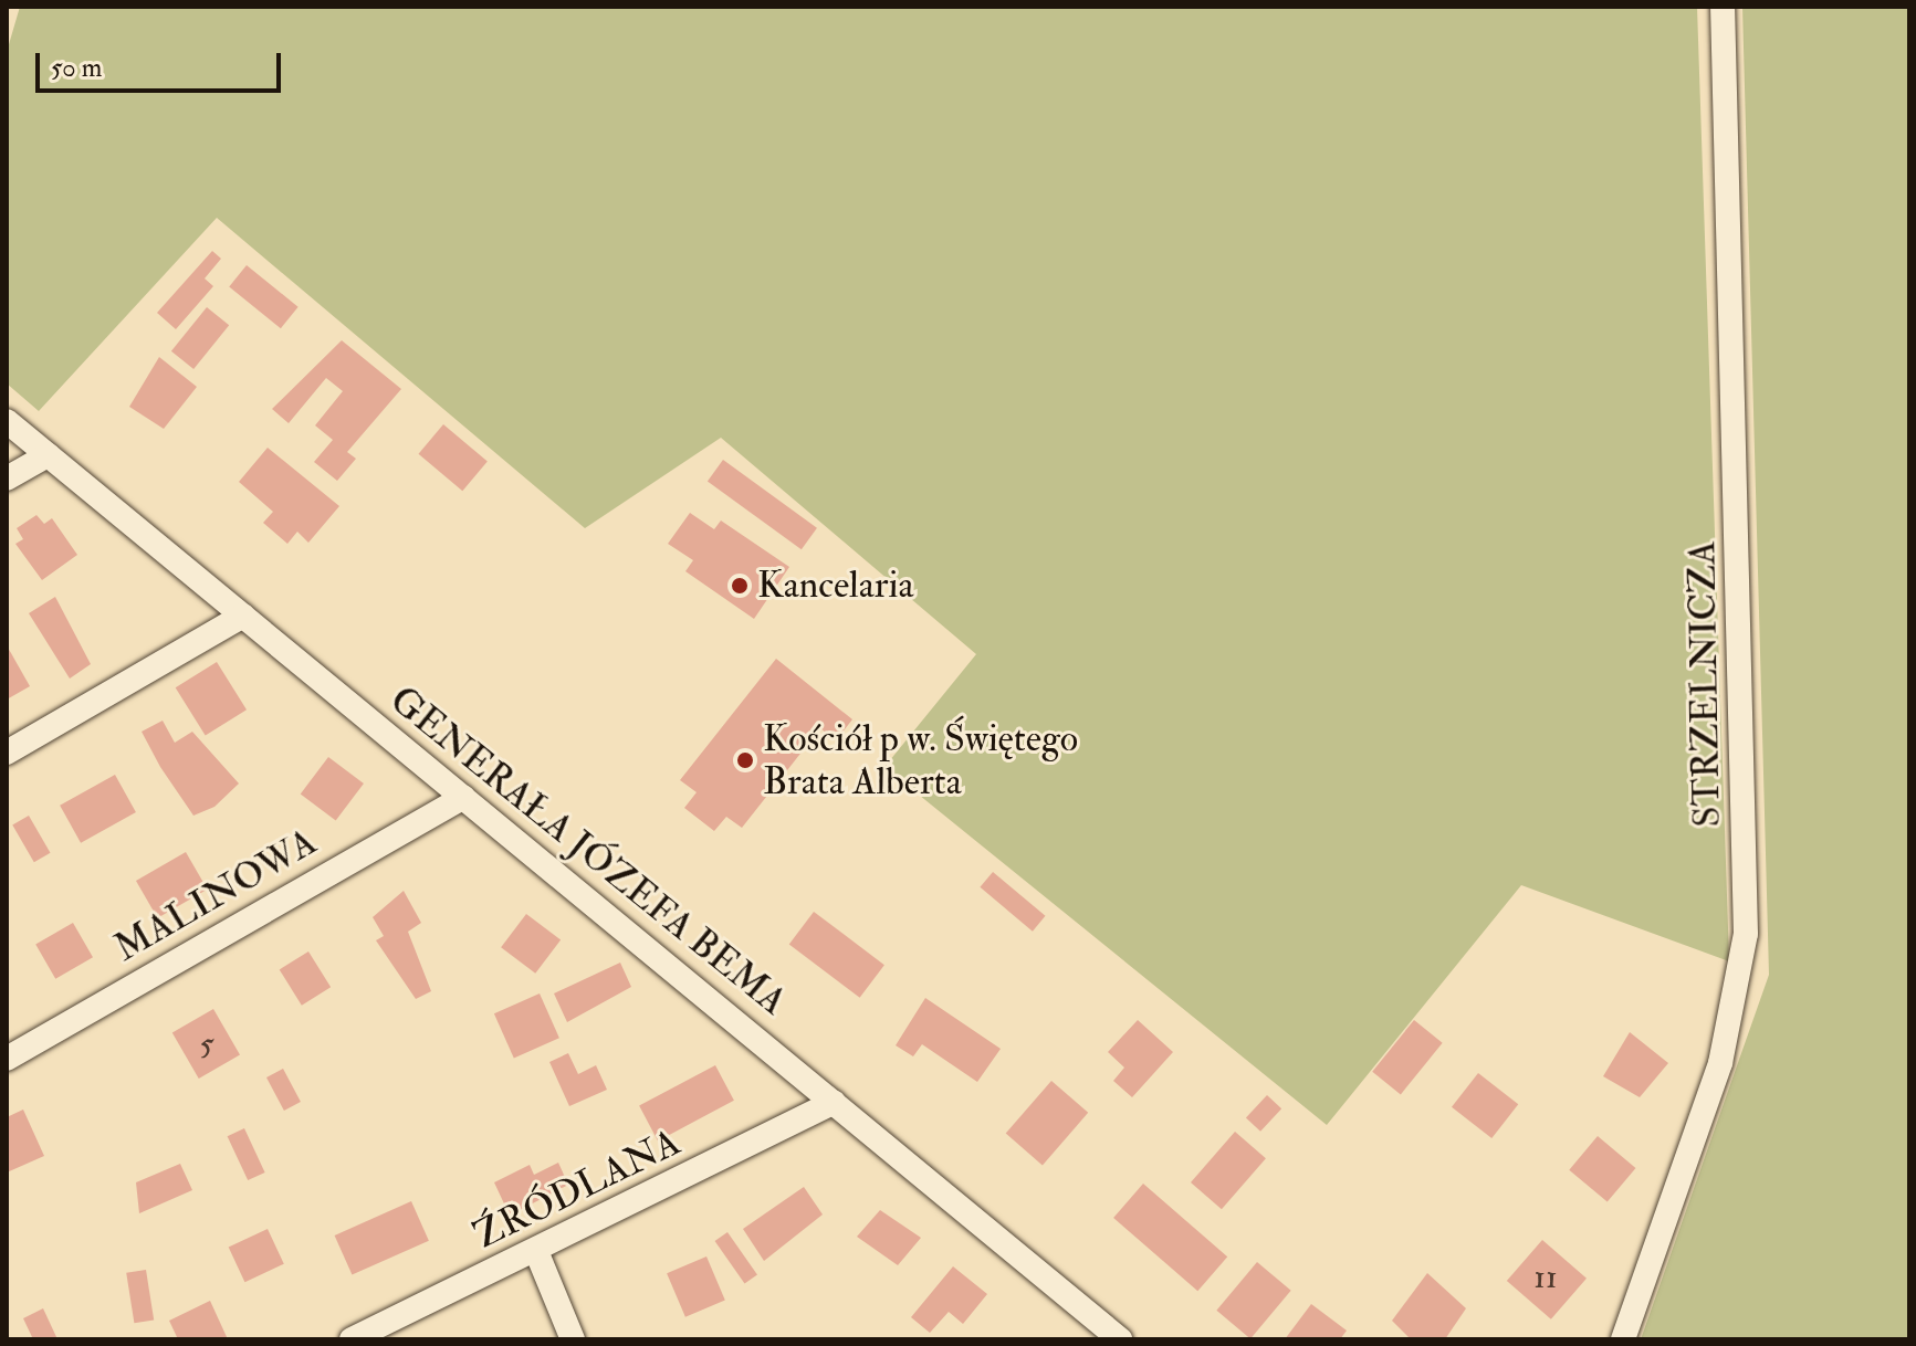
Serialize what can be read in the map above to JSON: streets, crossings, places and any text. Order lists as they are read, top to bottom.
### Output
{
  "streets": {
    "street": [
      "STRZELNICZA",
      "GENERAŁA JÓZEFA BEMA",
      "MALINOWA",
      "ŹRÓDLANA"
    ]
  },
  "crossings": [
    ["GENERAŁA JÓZEFA BEMA", "MALINOWA"],
    ["GENERAŁA JÓZEFA BEMA", "ŹRÓDLANA"]
  ],
  "places": ["Kancelaria", "Kościół p w. Świętego Brata Alberta"],
  "house_numbers": ["5", "11"],
  "scale_bar": "50 m"
}
